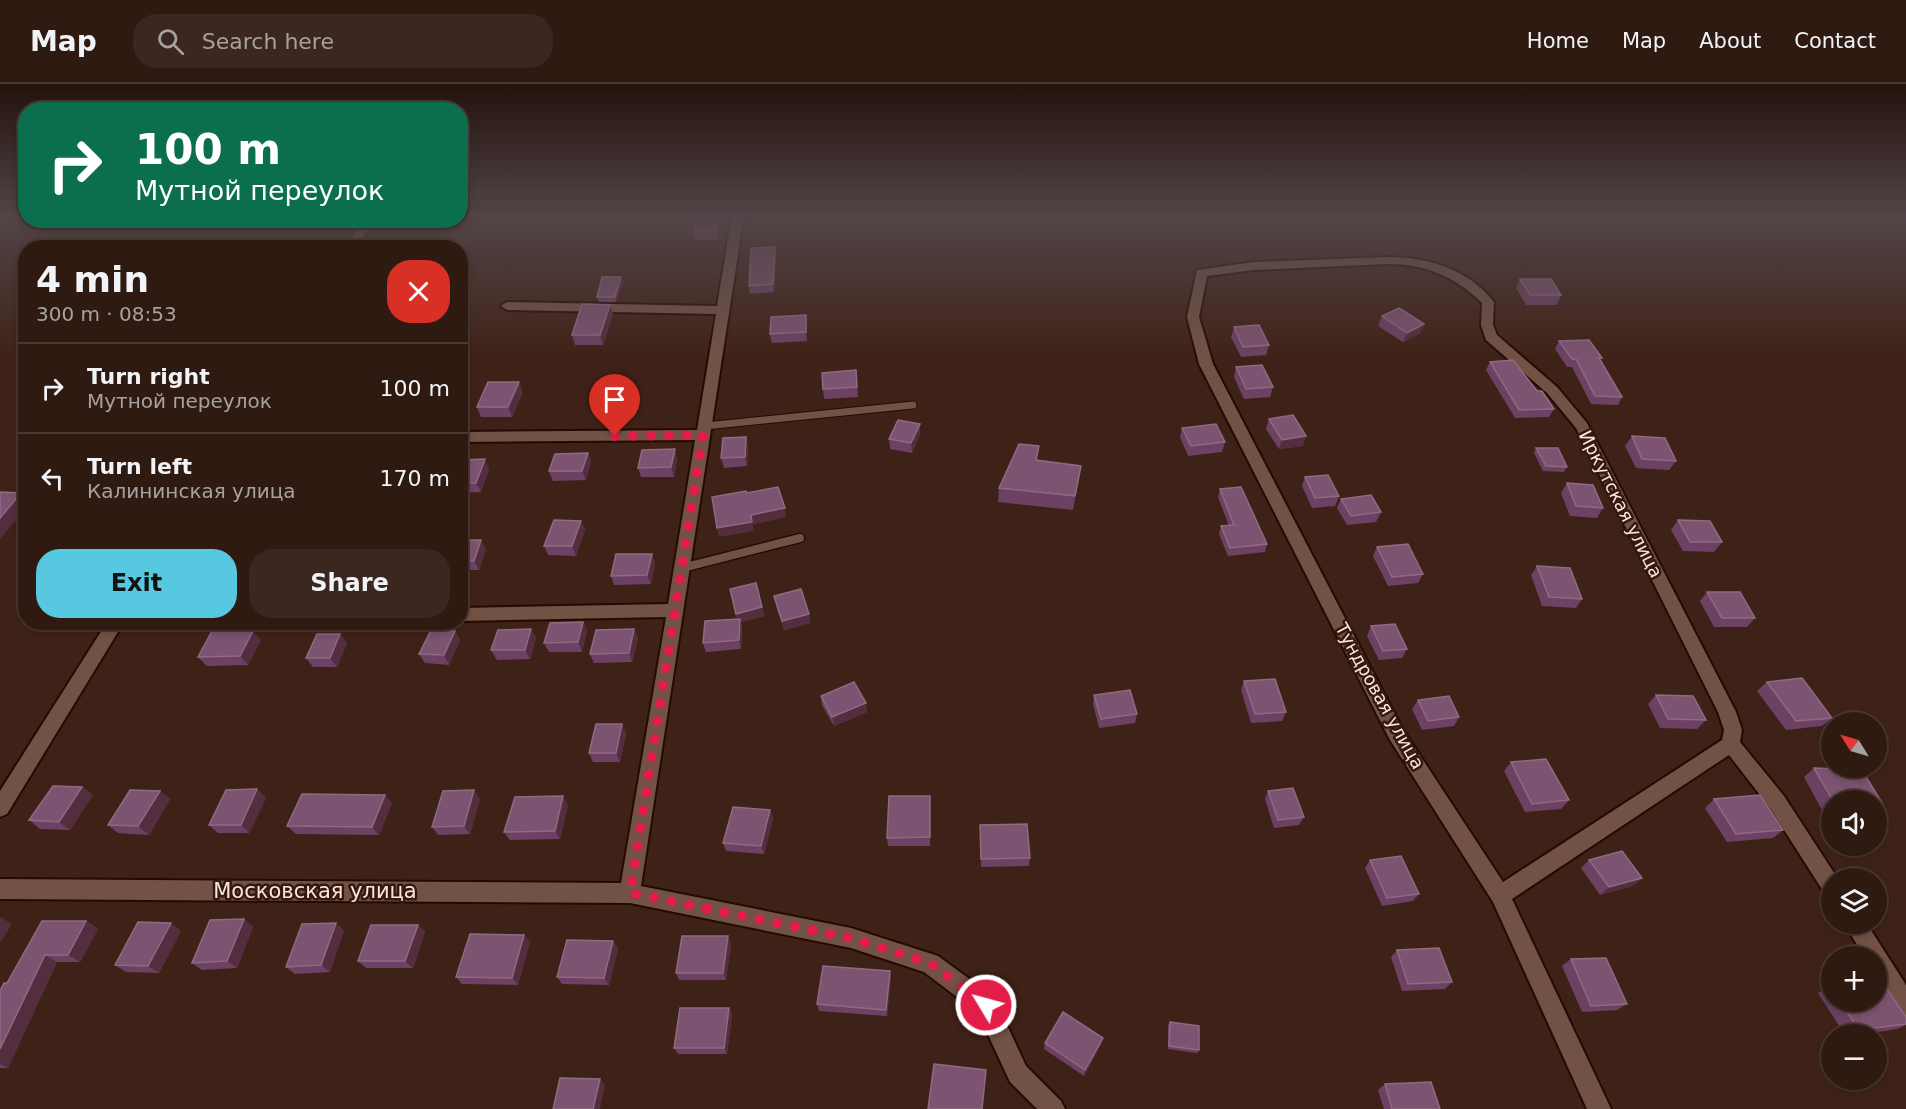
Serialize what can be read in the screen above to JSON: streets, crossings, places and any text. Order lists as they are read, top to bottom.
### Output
{
  "streets": {
    "street": ["Иркутская улица", "Тундровая улица", "Московская улица"]
  },
  "crossings": [
    ["Иркутская улица", "Тундровая улица"]
  ],
  "north": "top left",
  "page": {
    "header": "Map",
    "search": "Search here",
    "nav": [
      "Home",
      "Map",
      "About",
      "Contact"
    ],
    "turn": ["100 m", "Мутной переулок"],
    "heading": ["4 min", "300 m · 08:53"],
    "list": [
      {
        "name": "Turn right",
        "note": "Мутной переулок",
        "value": "100 m"
      },
      {
        "name": "Turn left",
        "note": "Калининская улица",
        "value": "170 m"
      }
    ],
    "buttons": ["Exit", "Share"],
    "map_buttons": ["+", "−"]
  }
}
